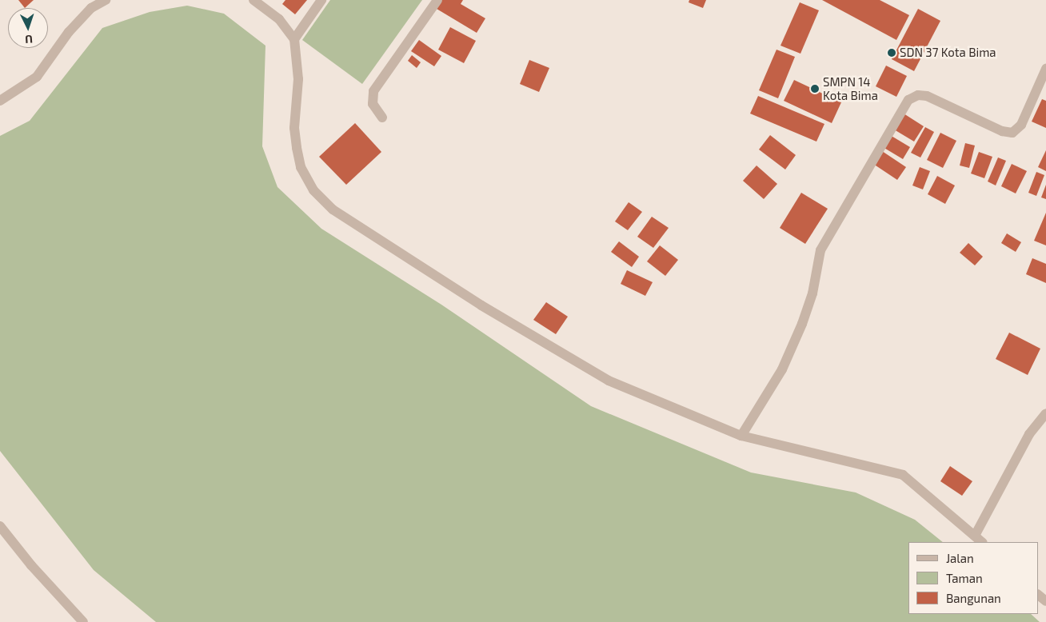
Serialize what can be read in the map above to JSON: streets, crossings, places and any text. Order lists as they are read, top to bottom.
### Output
{
  "places": ["SDN 37 Kota Bima", "SMPN 14 Kota Bima"],
  "legend": ["Jalan", "Taman", "Bangunan"],
  "north": "bottom"
}
